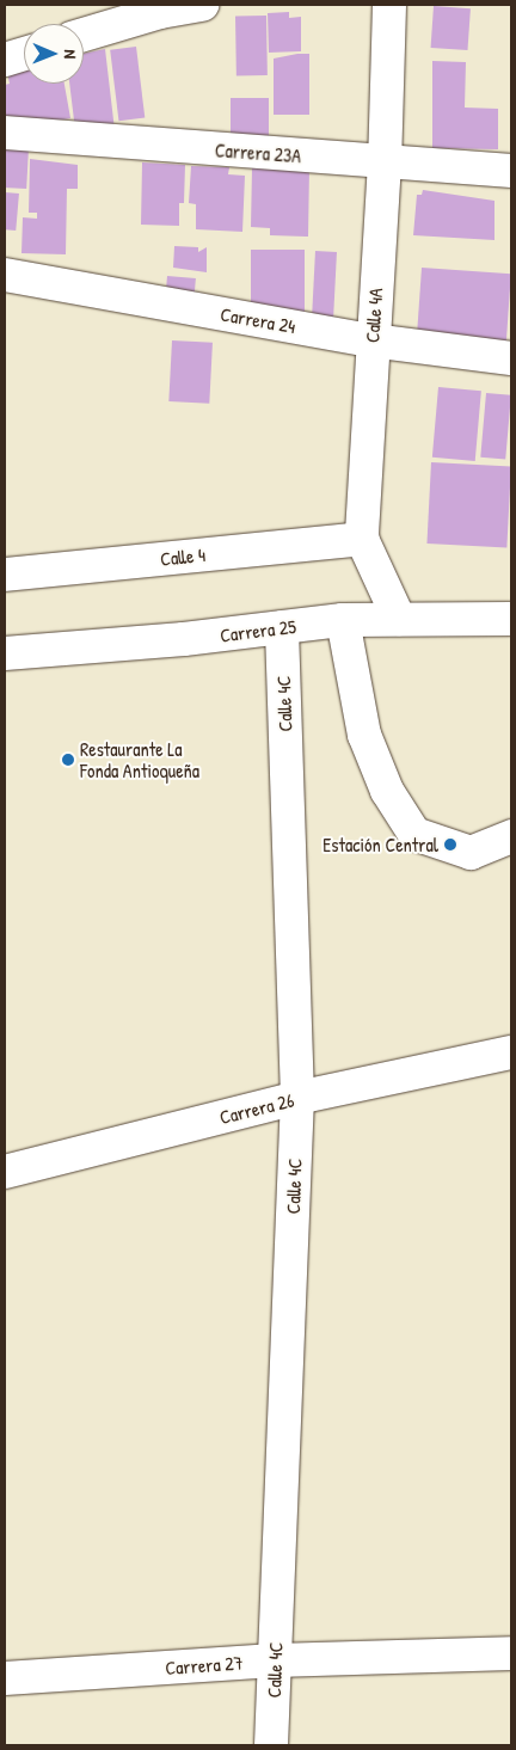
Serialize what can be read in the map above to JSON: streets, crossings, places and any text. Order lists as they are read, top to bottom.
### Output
{
  "streets": {
    "street": [
      "Carrera 23A",
      "Calle 4A",
      "Carrera 24",
      "Calle 4",
      "Carrera 25",
      "Calle 4C",
      "Carrera 26",
      "Carrera 27"
    ]
  },
  "crossings": [
    ["Carrera 23A", "Calle 4A"],
    ["Calle 4A", "Carrera 24"],
    ["Calle 4A", "Calle 4"],
    ["Calle 4A", "Carrera 25"],
    ["Carrera 25", "Calle 4C"],
    ["Calle 4C", "Carrera 26"],
    ["Calle 4C", "Carrera 27"]
  ],
  "places": ["Restaurante La Fonda Antioqueña", "Estación Central"],
  "north": "right"
}
